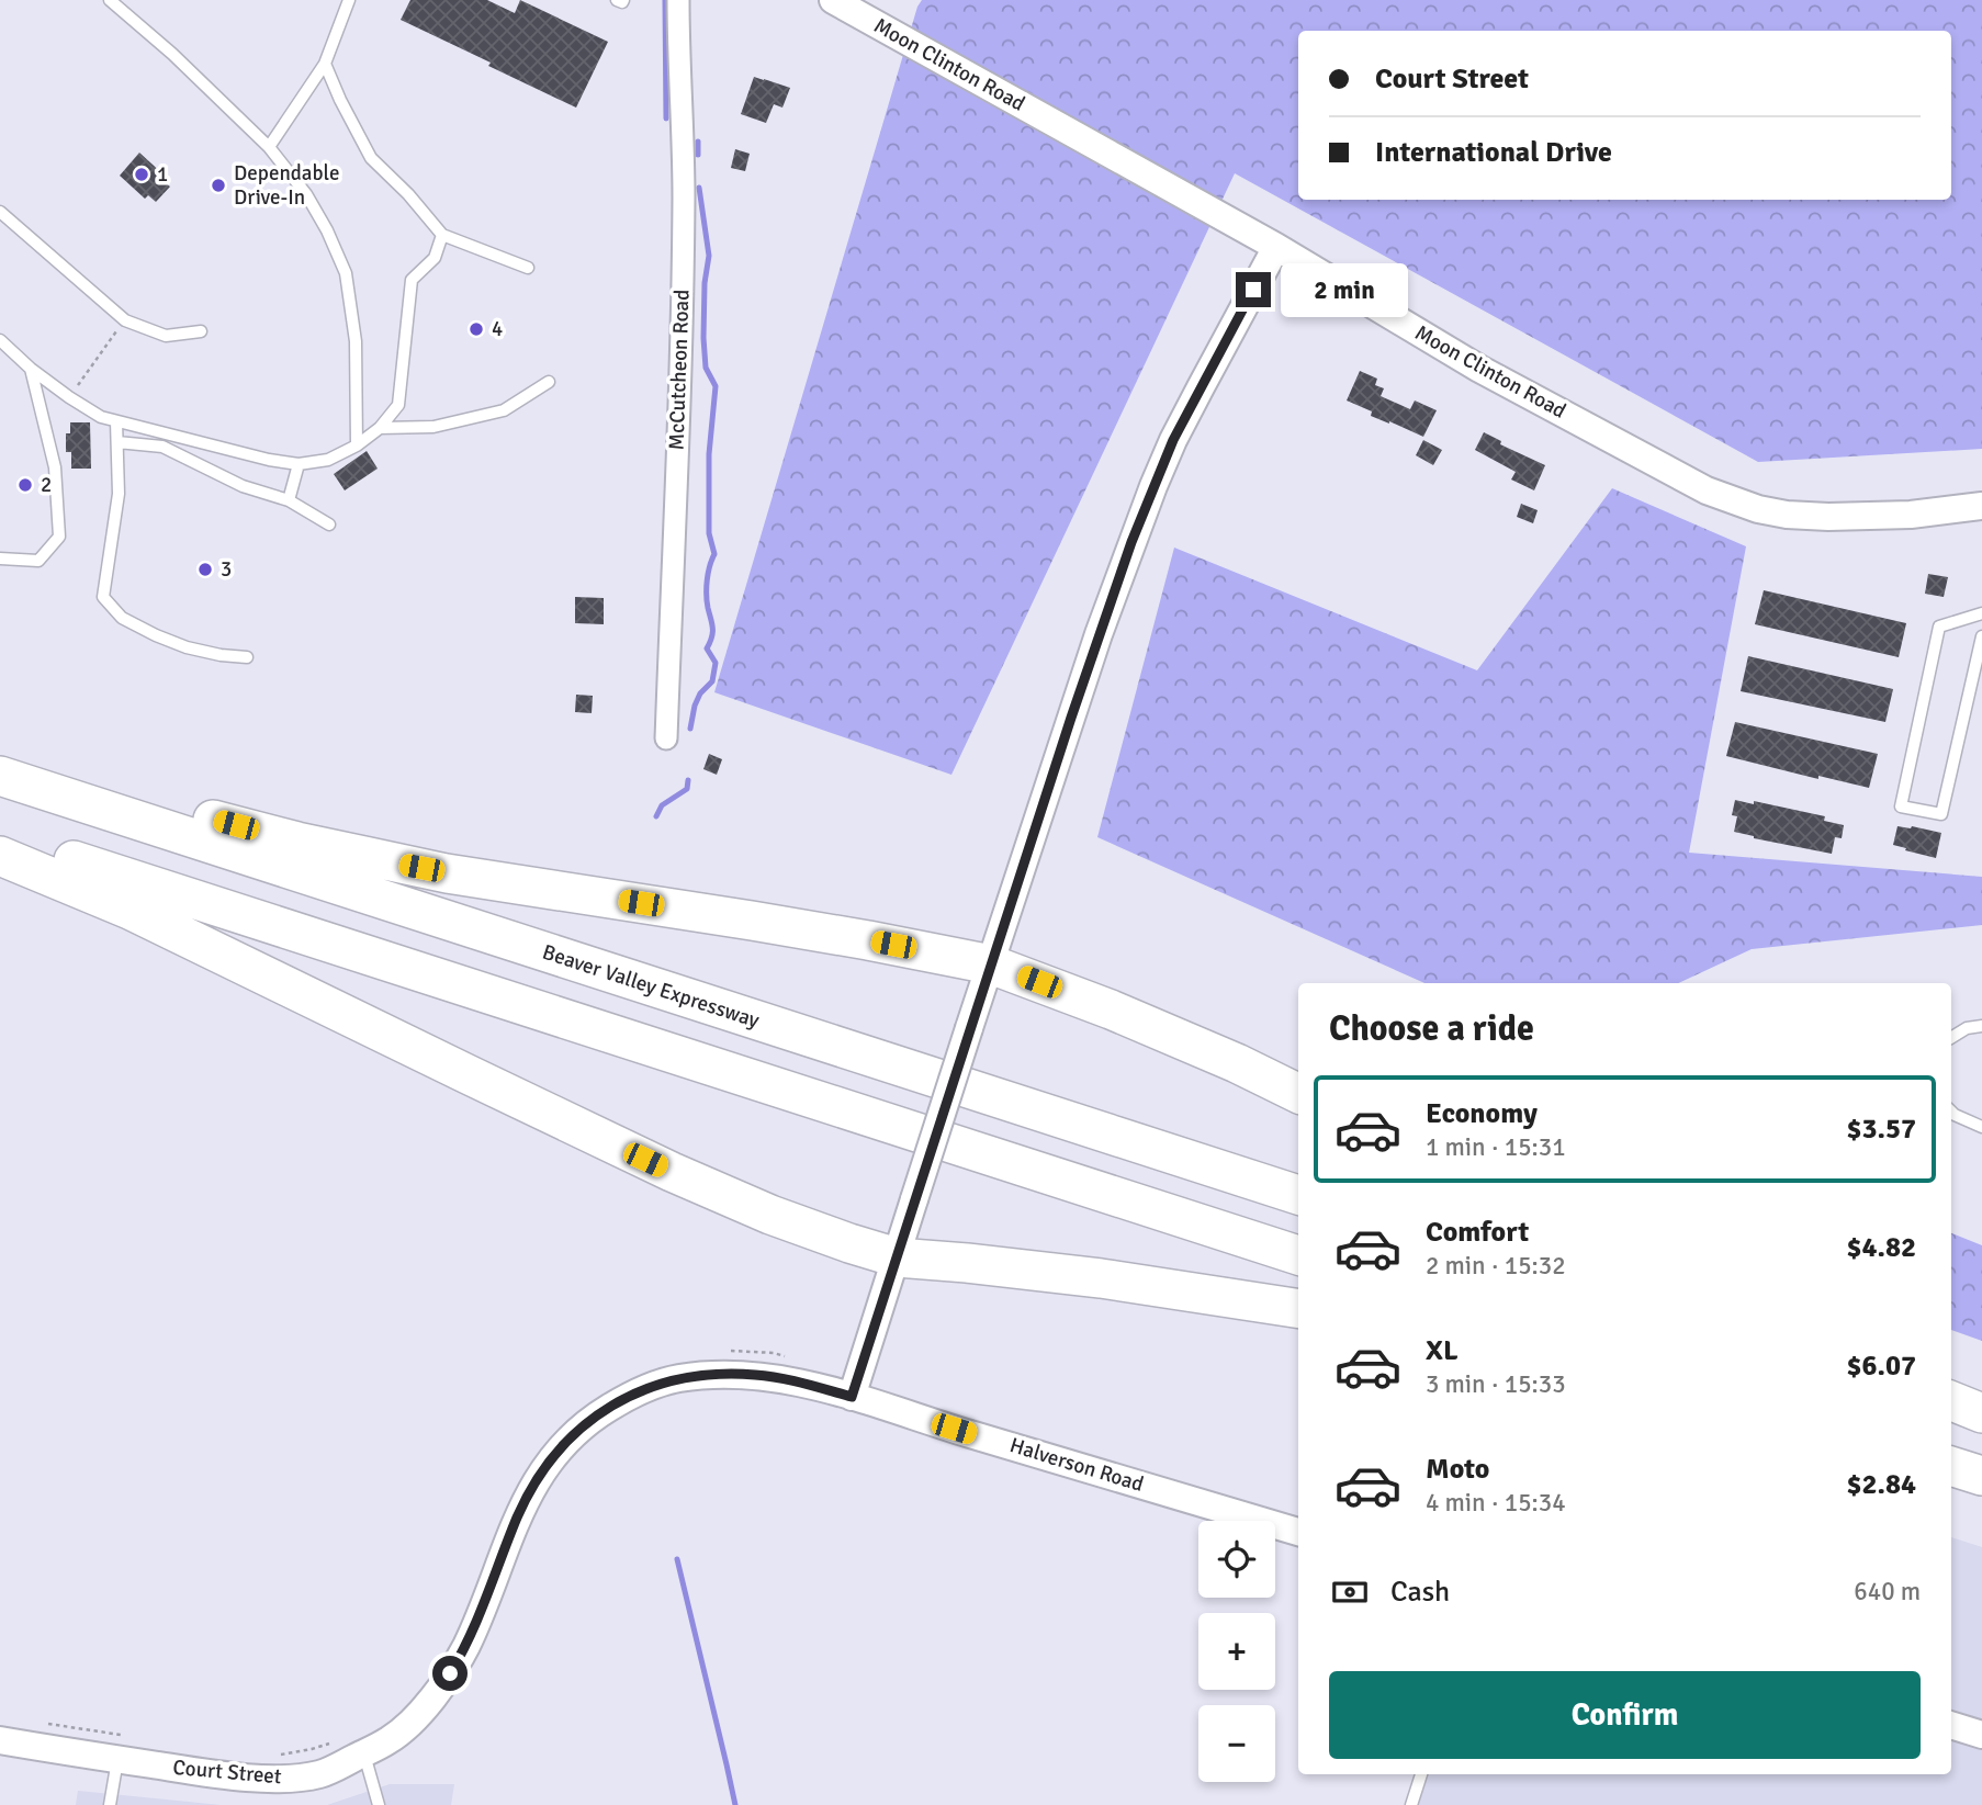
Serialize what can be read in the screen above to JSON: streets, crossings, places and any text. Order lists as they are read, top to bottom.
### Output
{
  "streets": {
    "highway": ["Beaver Valley Expressway"],
    "street": [
      "Moon Clinton Road",
      "McCutcheon Road",
      "Halverson Road",
      "Court Street"
    ]
  },
  "crossings": [
    ["Halverson Road", "Court Street"]
  ],
  "places": [
    "1",
    "Dependable Drive-In",
    "4",
    "2",
    "3"
  ],
  "page": {
    "banner": ["Court Street", "International Drive"],
    "bubble": "2 min",
    "heading": "Choose a ride",
    "list": [
      {
        "name": "Economy",
        "note": "1 min · 15:31",
        "value": "$3.57"
      },
      {
        "name": "Comfort",
        "note": "2 min · 15:32",
        "value": "$4.82"
      },
      {
        "name": "XL",
        "note": "3 min · 15:33",
        "value": "$6.07"
      },
      {
        "name": "Moto",
        "note": "4 min · 15:34",
        "value": "$2.84"
      }
    ],
    "map_buttons": ["+", "−"],
    "pay": ["Cash", "640 m"],
    "buttons": "Confirm"
  }
}
